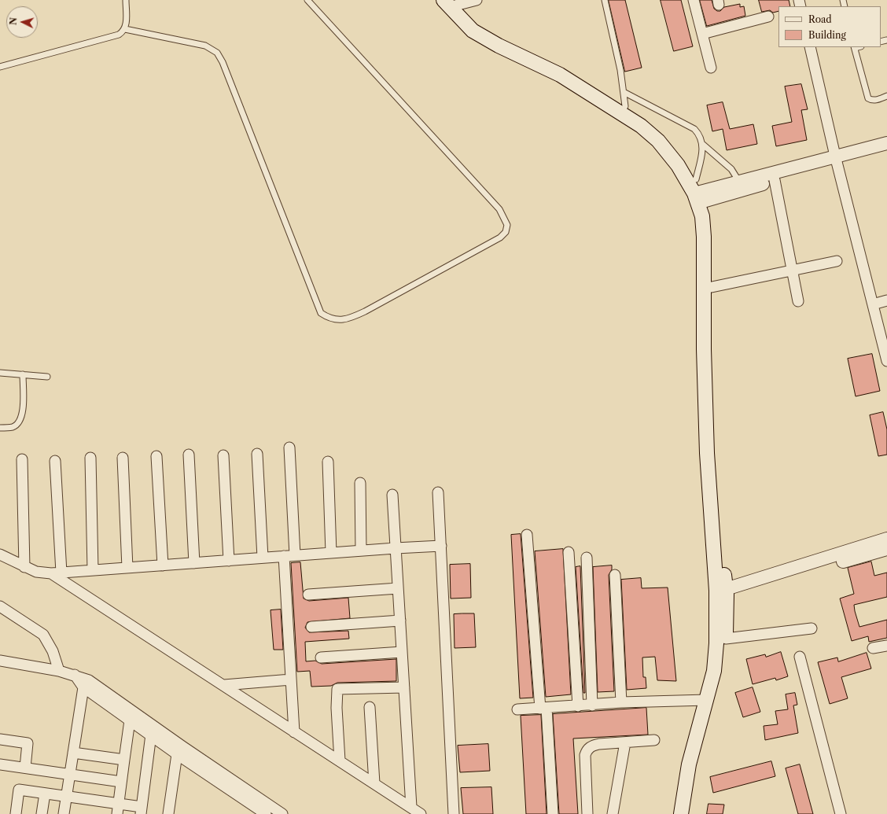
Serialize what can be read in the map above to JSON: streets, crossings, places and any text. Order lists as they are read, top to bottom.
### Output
{
  "legend": ["Road", "Building"],
  "north": "left"
}
